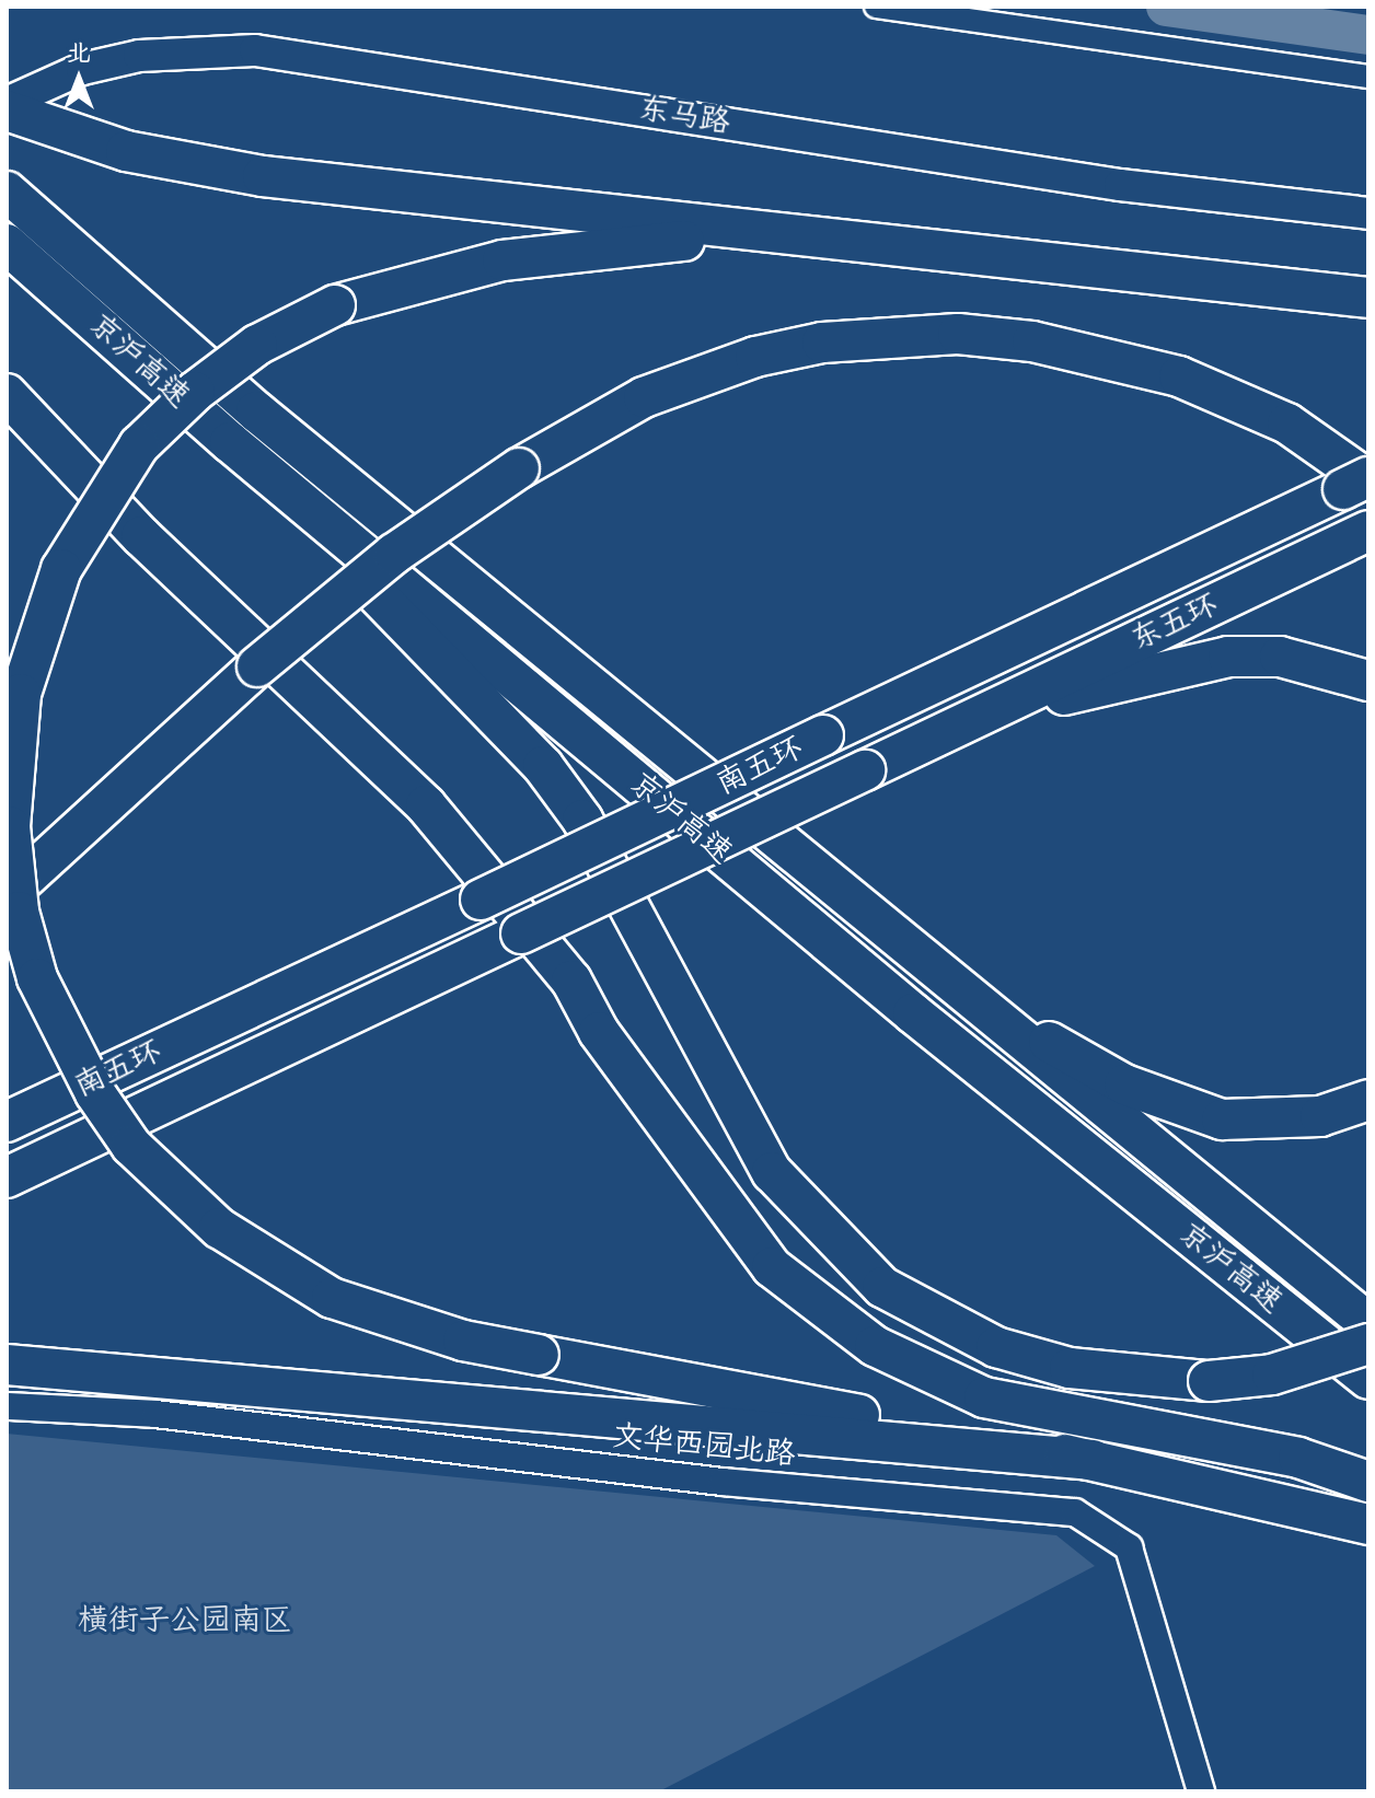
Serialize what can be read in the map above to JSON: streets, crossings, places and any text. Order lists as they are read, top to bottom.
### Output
{
  "streets": {
    "highway": ["京沪高速", "东五环", "南五环"],
    "main road": ["东马路"],
    "street": ["文华西园北路"]
  },
  "crossings": [
    ["东五环", "南五环"]
  ],
  "parks": ["横街子公园南区"],
  "north": "top"
}
